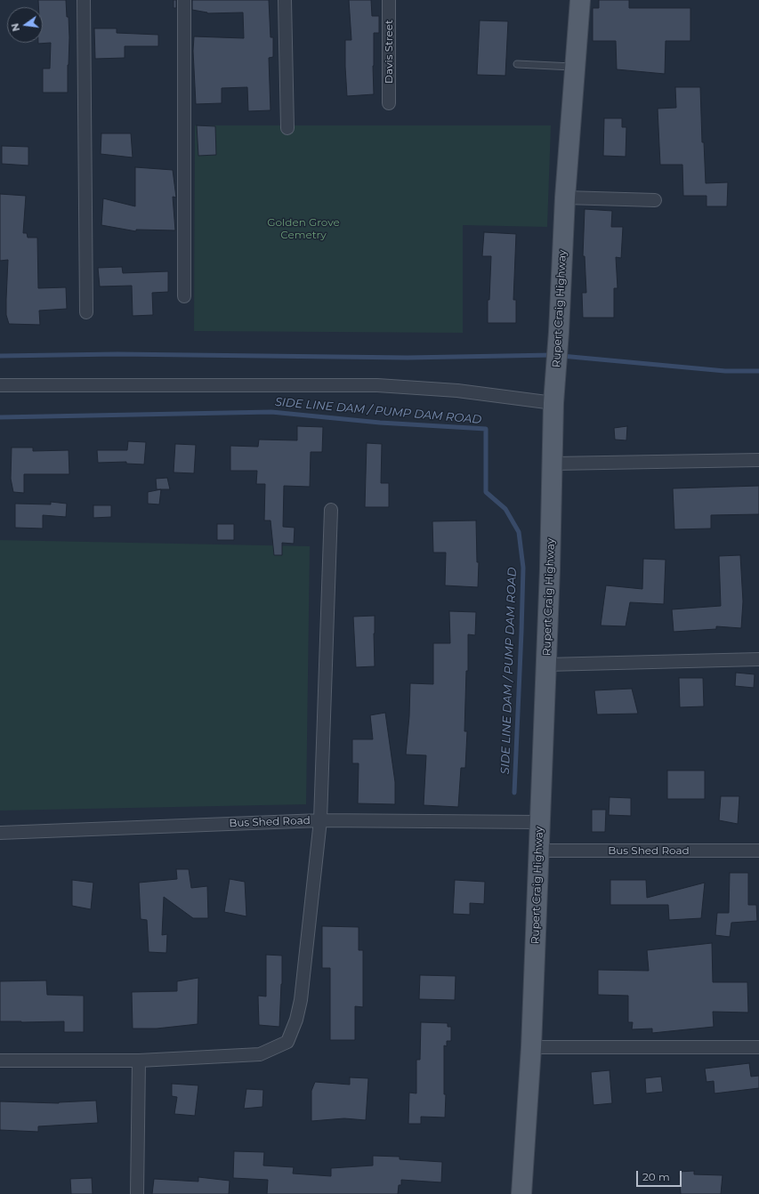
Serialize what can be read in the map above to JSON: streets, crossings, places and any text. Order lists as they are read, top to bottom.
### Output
{
  "streets": {
    "main road": ["Rupert Craig Highway"],
    "street": ["Davis Street", "Bus Shed Road"]
  },
  "crossings": [
    ["Rupert Craig Highway", "Bus Shed Road"]
  ],
  "water": ["SIDE LINE DAM / PUMP DAM ROAD"],
  "parks": ["Golden Grove Cemetry"],
  "scale_bar": "20 m",
  "north": "left"
}
